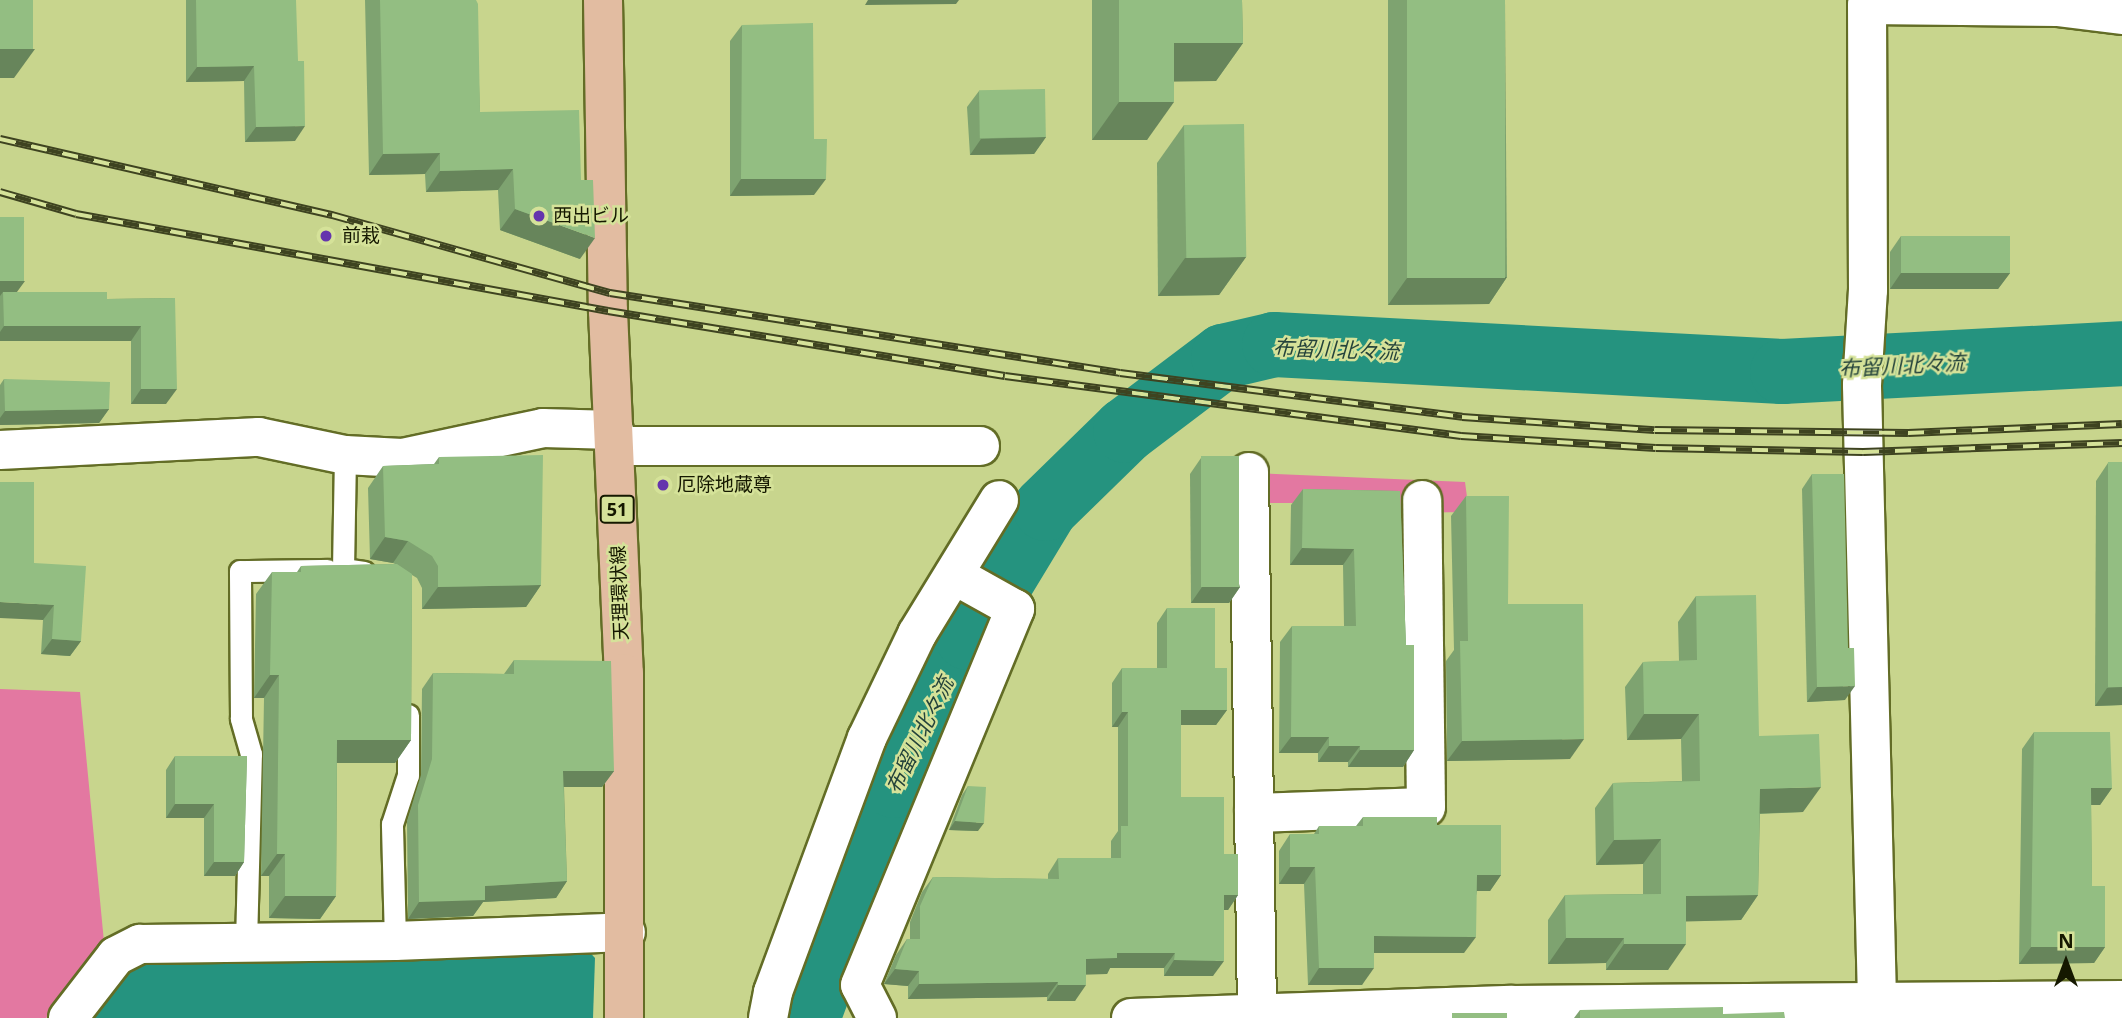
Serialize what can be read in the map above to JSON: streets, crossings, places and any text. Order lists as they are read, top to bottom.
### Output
{
  "streets": {
    "main road": ["51", "天理環状線"]
  },
  "water": ["布留川北々流"],
  "places": ["西出ビル", "前栽", "厄除地蔵尊"],
  "north": "top"
}
